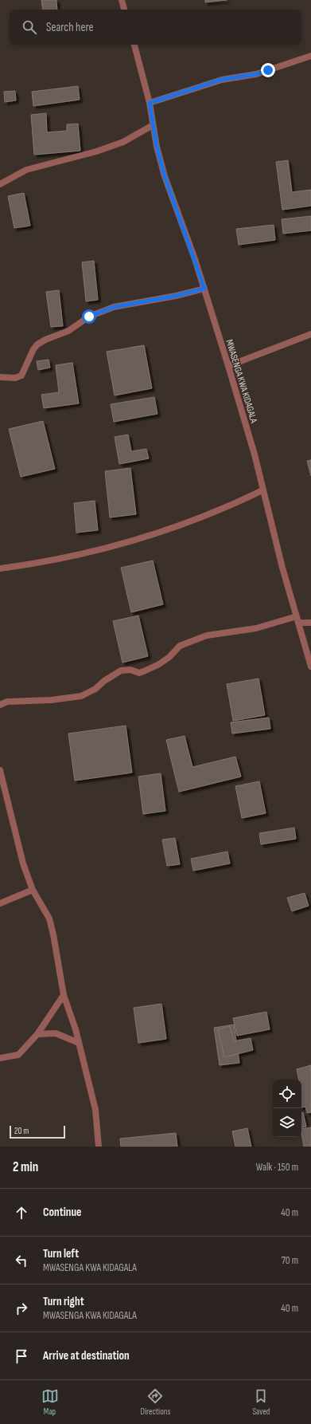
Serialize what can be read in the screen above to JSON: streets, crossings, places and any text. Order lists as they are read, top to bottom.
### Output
{
  "streets": {
    "street": ["MWASENGA KWA KIDAGALA"]
  },
  "scale_bar": "20 m",
  "page": {
    "search": "Search here",
    "scale": "20 m",
    "heading": ["2 min", "Walk · 150 m"],
    "list": [
      ["Continue", "40 m"],
      ["Turn left", "MWASENGA KWA KIDAGALA", "70 m"],
      ["Turn right", "MWASENGA KWA KIDAGALA", "40 m"],
      "Arrive at destination"
    ],
    "nav": ["Map", "Directions", "Saved"]
  }
}
